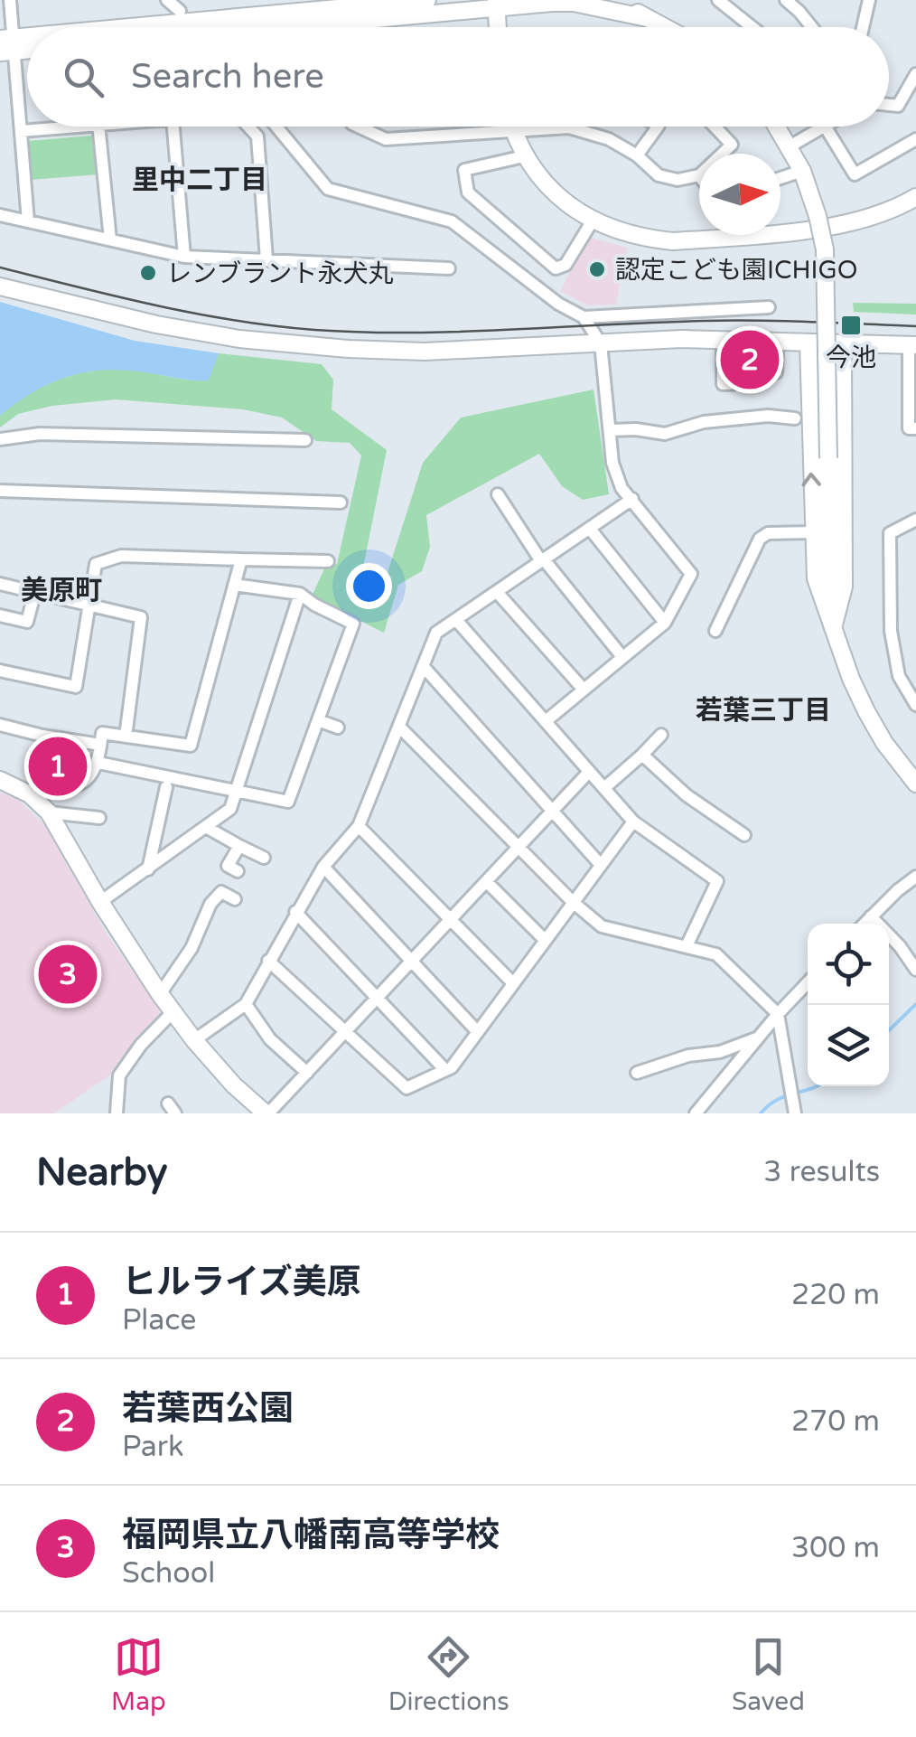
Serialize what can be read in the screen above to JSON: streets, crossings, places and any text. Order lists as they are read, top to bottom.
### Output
{
  "districts": ["里中二丁目", "美原町", "若葉三丁目"],
  "places": {
    "other": ["認定こども園ICHIGO", "レンブラント永犬丸"],
    "transit": ["今池"]
  },
  "north": "right",
  "page": {
    "search": "Search here",
    "pins": ["2", "1", "3"],
    "heading": ["Nearby", "3 results"],
    "list": [
      {
        "mark": "1",
        "name": "ヒルライズ美原",
        "note": "Place",
        "value": "220 m"
      },
      {
        "mark": "2",
        "name": "若葉西公園",
        "note": "Park",
        "value": "270 m"
      },
      {
        "mark": "3",
        "name": "福岡県立八幡南高等学校",
        "note": "School",
        "value": "300 m"
      }
    ],
    "nav": ["Map", "Directions", "Saved"]
  }
}
